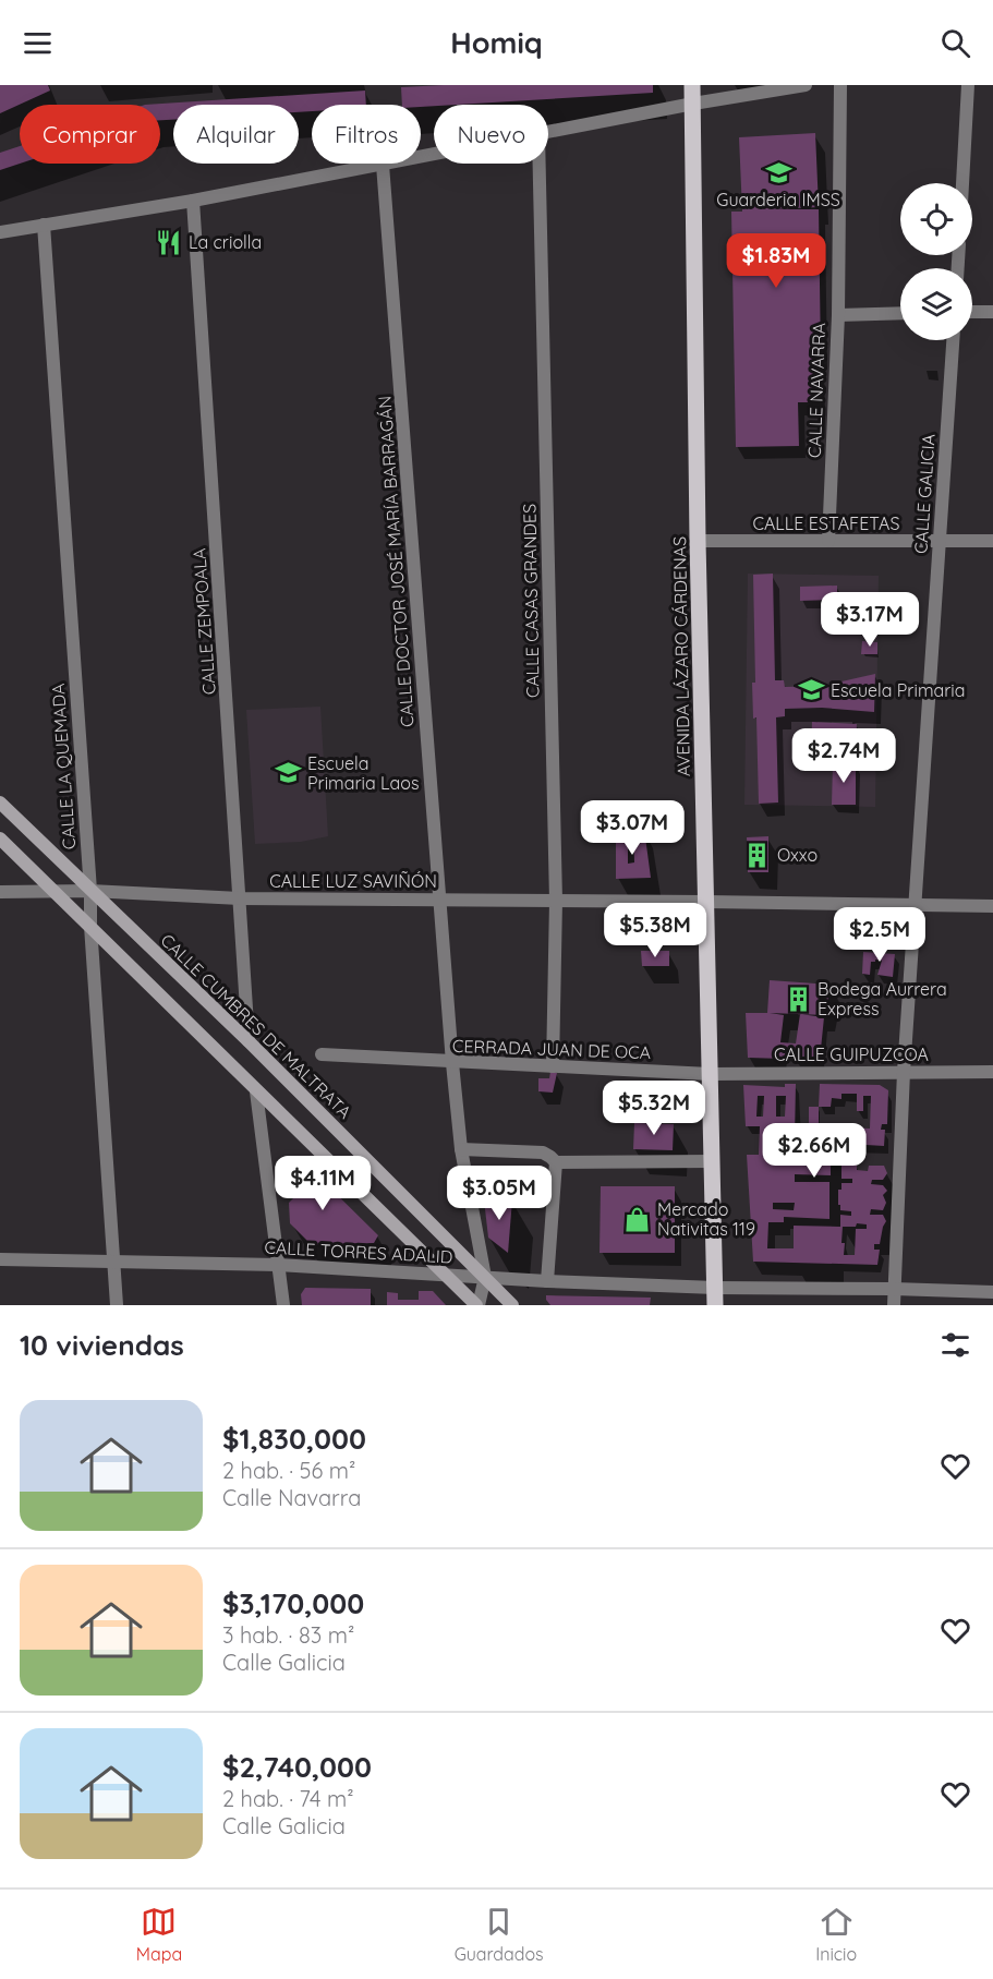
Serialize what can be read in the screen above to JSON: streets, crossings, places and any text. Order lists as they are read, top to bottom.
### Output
{
  "streets": {
    "main road": ["AVENIDA LÁZARO CÁRDENAS", "CALLE CUMBRES DE MALTRATA"],
    "street": [
      "CALLE NAVARRA",
      "CALLE GALICIA",
      "CALLE ESTAFETAS",
      "CALLE DOCTOR JOSÉ MARÍA BARRAGÁN",
      "CALLE CASAS GRANDES",
      "CALLE ZEMPOALA",
      "CALLE LA QUEMADA",
      "CALLE LUZ SAVIÑÓN",
      "CERRADA JUAN DE OCA",
      "CALLE GUIPUZCOA",
      "CALLE TORRES ADALID"
    ]
  },
  "crossings": [
    ["CALLE NAVARRA", "CALLE ESTAFETAS"],
    ["CALLE GALICIA", "CALLE ESTAFETAS"],
    ["CALLE GALICIA", "CALLE LUZ SAVIÑÓN"],
    ["CALLE GALICIA", "CALLE GUIPUZCOA"],
    ["CALLE GALICIA", "CALLE TORRES ADALID"],
    ["CALLE ESTAFETAS", "AVENIDA LÁZARO CÁRDENAS"],
    ["CALLE DOCTOR JOSÉ MARÍA BARRAGÁN", "CALLE LUZ SAVIÑÓN"],
    ["CALLE DOCTOR JOSÉ MARÍA BARRAGÁN", "CALLE CUMBRES DE MALTRATA"],
    ["CALLE DOCTOR JOSÉ MARÍA BARRAGÁN", "CERRADA JUAN DE OCA"],
    ["CALLE DOCTOR JOSÉ MARÍA BARRAGÁN", "CALLE TORRES ADALID"],
    ["CALLE CASAS GRANDES", "CALLE LUZ SAVIÑÓN"],
    ["CALLE CASAS GRANDES", "CERRADA JUAN DE OCA"],
    ["CALLE ZEMPOALA", "CALLE LUZ SAVIÑÓN"],
    ["CALLE ZEMPOALA", "CALLE CUMBRES DE MALTRATA"],
    ["AVENIDA LÁZARO CÁRDENAS", "CALLE LUZ SAVIÑÓN"],
    ["AVENIDA LÁZARO CÁRDENAS", "CERRADA JUAN DE OCA"],
    ["AVENIDA LÁZARO CÁRDENAS", "CALLE GUIPUZCOA"],
    ["AVENIDA LÁZARO CÁRDENAS", "CALLE TORRES ADALID"],
    ["CALLE LA QUEMADA", "CALLE LUZ SAVIÑÓN"],
    ["CALLE LA QUEMADA", "CALLE CUMBRES DE MALTRATA"],
    ["CALLE LA QUEMADA", "CALLE TORRES ADALID"],
    ["CALLE LUZ SAVIÑÓN", "CALLE CUMBRES DE MALTRATA"],
    ["CALLE CUMBRES DE MALTRATA", "CALLE TORRES ADALID"],
    ["CERRADA JUAN DE OCA", "CALLE GUIPUZCOA"]
  ],
  "places": {
    "school or university": ["Guarderia IMSS", "Escuela Primaria", "Escuela Primaria Laos"],
    "restaurant": ["La criolla"],
    "building": ["Oxxo", "Bodega Aurrera Express"],
    "shop": ["Mercado Nativitas 119"]
  },
  "page": {
    "header": "Homiq",
    "chip": [
      "Comprar",
      "Alquilar",
      "Filtros",
      "Nuevo"
    ],
    "price": [
      "$1.83M",
      "$3.17M",
      "$2.74M",
      "$3.07M",
      "$5.38M",
      "$2.5M",
      "$5.32M",
      "$2.66M",
      "$4.11M",
      "$3.05M"
    ],
    "heading": "10 viviendas",
    "list": [
      {
        "name": "$1,830,000",
        "note": "2 hab. · 56 m² · Calle Navarra"
      },
      {
        "name": "$3,170,000",
        "note": "3 hab. · 83 m² · Calle Galicia"
      },
      {
        "name": "$2,740,000",
        "note": "2 hab. · 74 m² · Calle Galicia"
      }
    ],
    "tabs": ["Mapa", "Guardados", "Inicio"]
  }
}
